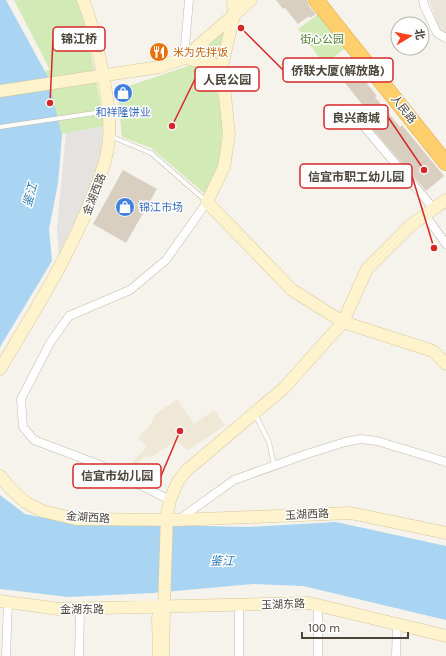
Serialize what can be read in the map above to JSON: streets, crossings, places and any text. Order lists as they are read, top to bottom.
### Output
{
  "streets": {
    "highway": ["人民路"],
    "main road": [
      "金湖西路",
      "玉湖西路",
      "玉湖东路",
      "金湖东路"
    ]
  },
  "crossings": [
    ["金湖西路", "玉湖西路"],
    ["玉湖东路", "金湖东路"]
  ],
  "water": ["鉴江"],
  "parks": ["街心公园"],
  "places": {
    "other": [
      "侨联大厦(解放路)",
      "锦江桥",
      "人民公园",
      "良兴商城",
      "信宜市职工幼儿园",
      "信宜市幼儿园"
    ],
    "restaurant": ["米为先拌饭"],
    "shop": ["和祥隆饼业", "锦江市场"]
  },
  "scale_bar": "100 m",
  "north": "right"
}
